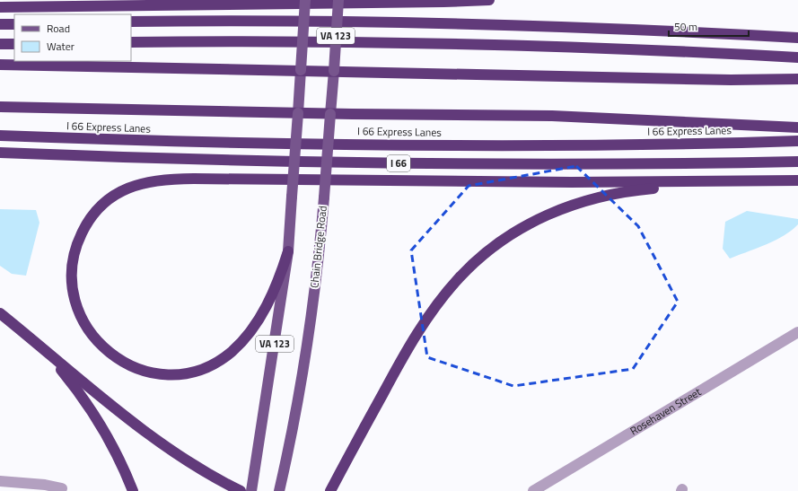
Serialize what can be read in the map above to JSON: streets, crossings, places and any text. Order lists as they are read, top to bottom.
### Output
{
  "streets": {
    "highway": ["I 66 Express Lanes", "I 66"],
    "main road": ["VA 123", "Chain Bridge Road"],
    "street": ["Rosehaven Street"]
  },
  "legend": ["Road", "Water"],
  "scale_bar": "50 m"
}
